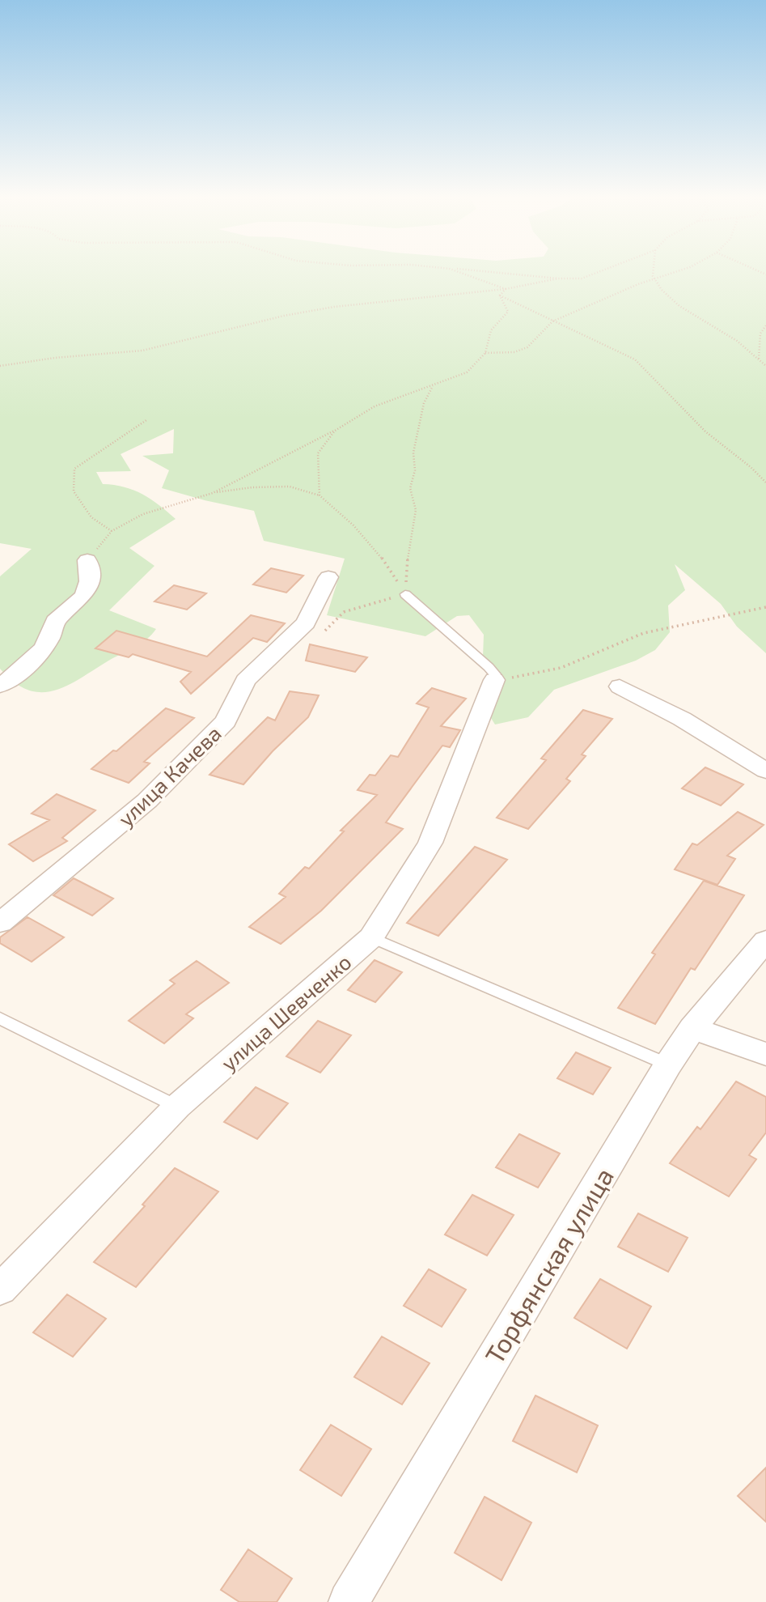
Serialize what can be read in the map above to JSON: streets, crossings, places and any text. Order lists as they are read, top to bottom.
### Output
{
  "streets": {
    "street": ["улица Качева", "улица Шевченко", "Торфянская улица"]
  }
}
